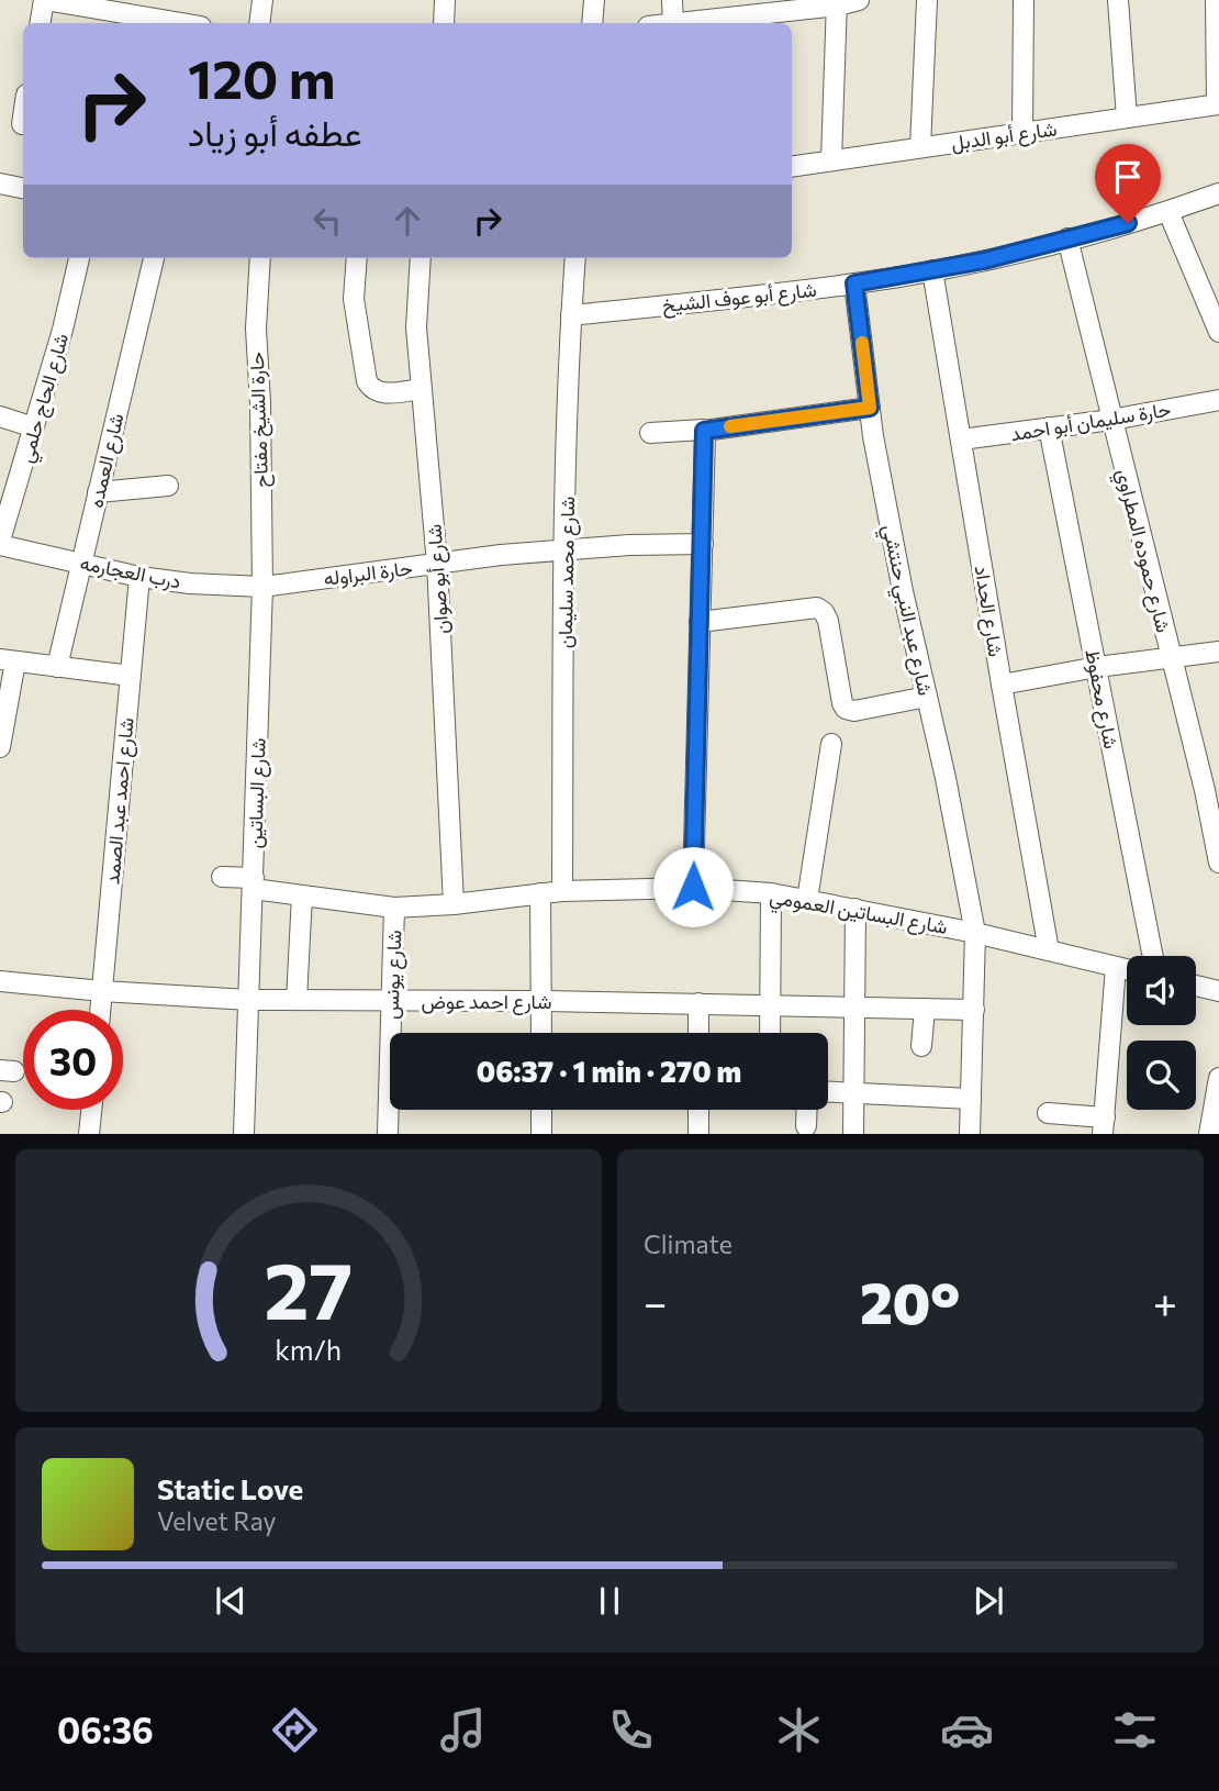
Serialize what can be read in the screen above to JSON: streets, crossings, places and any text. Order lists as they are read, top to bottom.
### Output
{
  "streets": {
    "street": [
      "شارع أبو الدبل",
      "شارع أبو عوف الشيخ",
      "شارع الحاج حلمي",
      "حارة الشيخ مفتاح",
      "حارة سليمان أبو احمد",
      "شارع العمده",
      "شارع حموده المطراوي",
      "درب العجارمه",
      "حارة البراوله",
      "شارع محمد سليمان",
      "شارع أبو صوان",
      "شارع عبد النبي حنتشي",
      "شارع الحداد",
      "شارع محفوظ",
      "شارع البساتين",
      "شارع احمد عبد الصمد",
      "شارع البساتين العمومي",
      "شارع يونس",
      "شارع احمد عوض"
    ]
  },
  "crossings": [
    ["شارع أبو عوف الشيخ", "شارع حموده المطراوي"],
    ["شارع أبو عوف الشيخ", "شارع محمد سليمان"],
    ["شارع أبو عوف الشيخ", "شارع عبد النبي حنتشي"],
    ["شارع أبو عوف الشيخ", "شارع الحداد"],
    ["شارع الحاج حلمي", "درب العجارمه"],
    ["حارة الشيخ مفتاح", "درب العجارمه"],
    ["حارة الشيخ مفتاح", "حارة البراوله"],
    ["حارة الشيخ مفتاح", "شارع البساتين"],
    ["حارة سليمان أبو احمد", "شارع حموده المطراوي"],
    ["حارة سليمان أبو احمد", "شارع الحداد"],
    ["حارة سليمان أبو احمد", "شارع محفوظ"],
    ["شارع العمده", "درب العجارمه"],
    ["درب العجارمه", "حارة البراوله"],
    ["درب العجارمه", "شارع البساتين"],
    ["درب العجارمه", "شارع احمد عبد الصمد"],
    ["حارة البراوله", "شارع محمد سليمان"],
    ["حارة البراوله", "شارع أبو صوان"],
    ["حارة البراوله", "شارع البساتين"],
    ["شارع محمد سليمان", "شارع البساتين العمومي"],
    ["شارع أبو صوان", "شارع البساتين العمومي"],
    ["شارع عبد النبي حنتشي", "شارع البساتين العمومي"],
    ["شارع عبد النبي حنتشي", "شارع احمد عوض"],
    ["شارع الحداد", "شارع البساتين العمومي"],
    ["شارع البساتين", "شارع البساتين العمومي"],
    ["شارع البساتين", "شارع احمد عوض"],
    ["شارع احمد عبد الصمد", "شارع احمد عوض"],
    ["شارع البساتين العمومي", "شارع يونس"],
    ["شارع يونس", "شارع احمد عوض"]
  ],
  "page": {
    "turn": ["120 m", "عطفه أبو زياد"],
    "limit": "30",
    "trip": "06:37 · 1 min · 270 m",
    "tile": "Climate",
    "heat": ["−", "20°", "+"],
    "song": ["Static Love", "Velvet Ray"],
    "tabs": "06:36",
    "gauge": ["27", "km/h"]
  }
}
